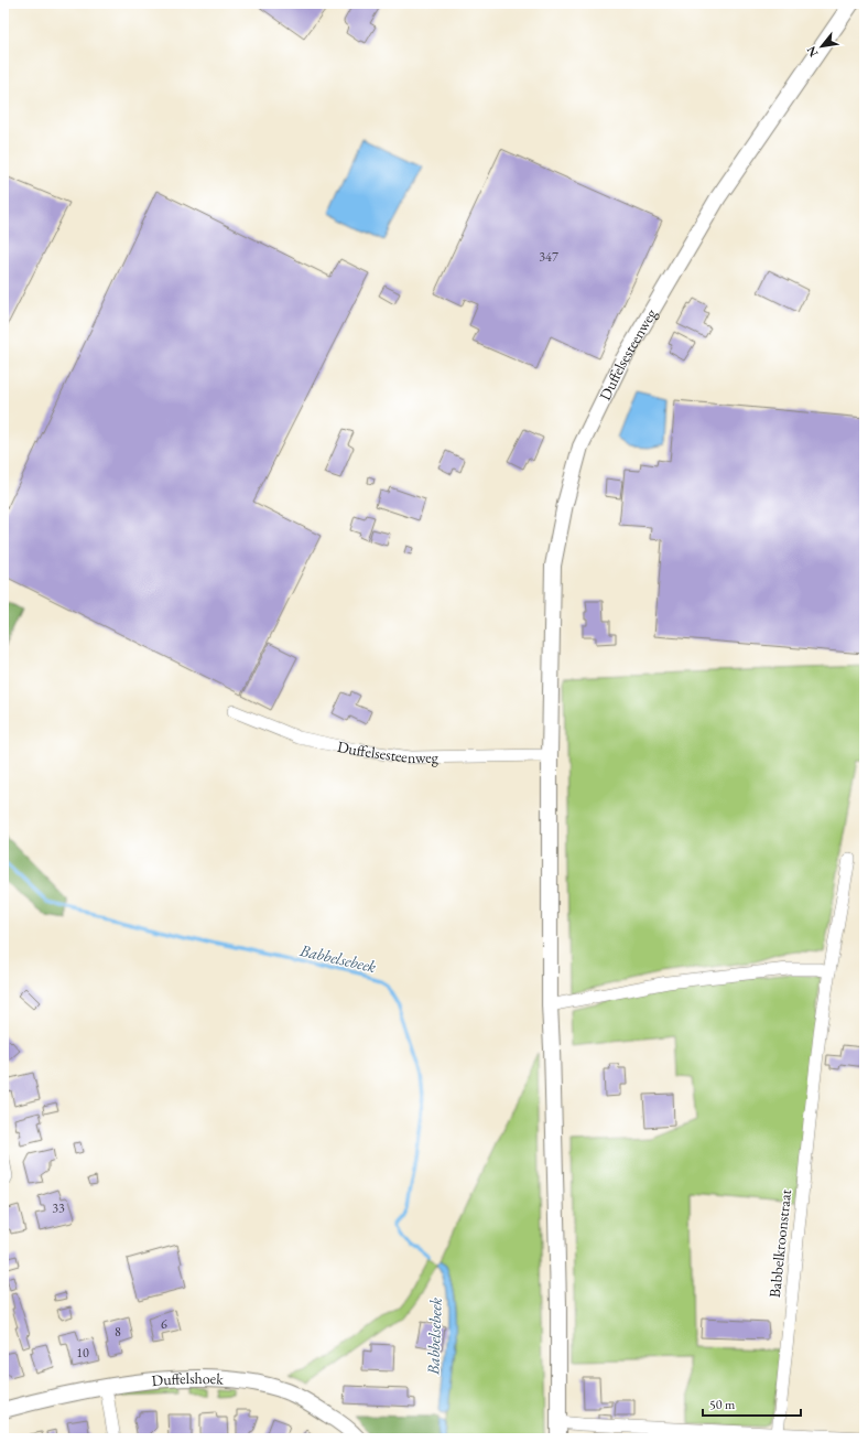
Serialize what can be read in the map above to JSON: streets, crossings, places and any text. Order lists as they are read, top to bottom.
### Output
{
  "streets": {
    "street": ["Duffelsesteenweg", "Babbelkroonstraat", "Duffelshoek"]
  },
  "water": ["Babbelsebeek"],
  "house_numbers": [
    "347",
    "33",
    "6",
    "8",
    "10"
  ],
  "scale_bar": "50 m",
  "north": "bottom left"
}
